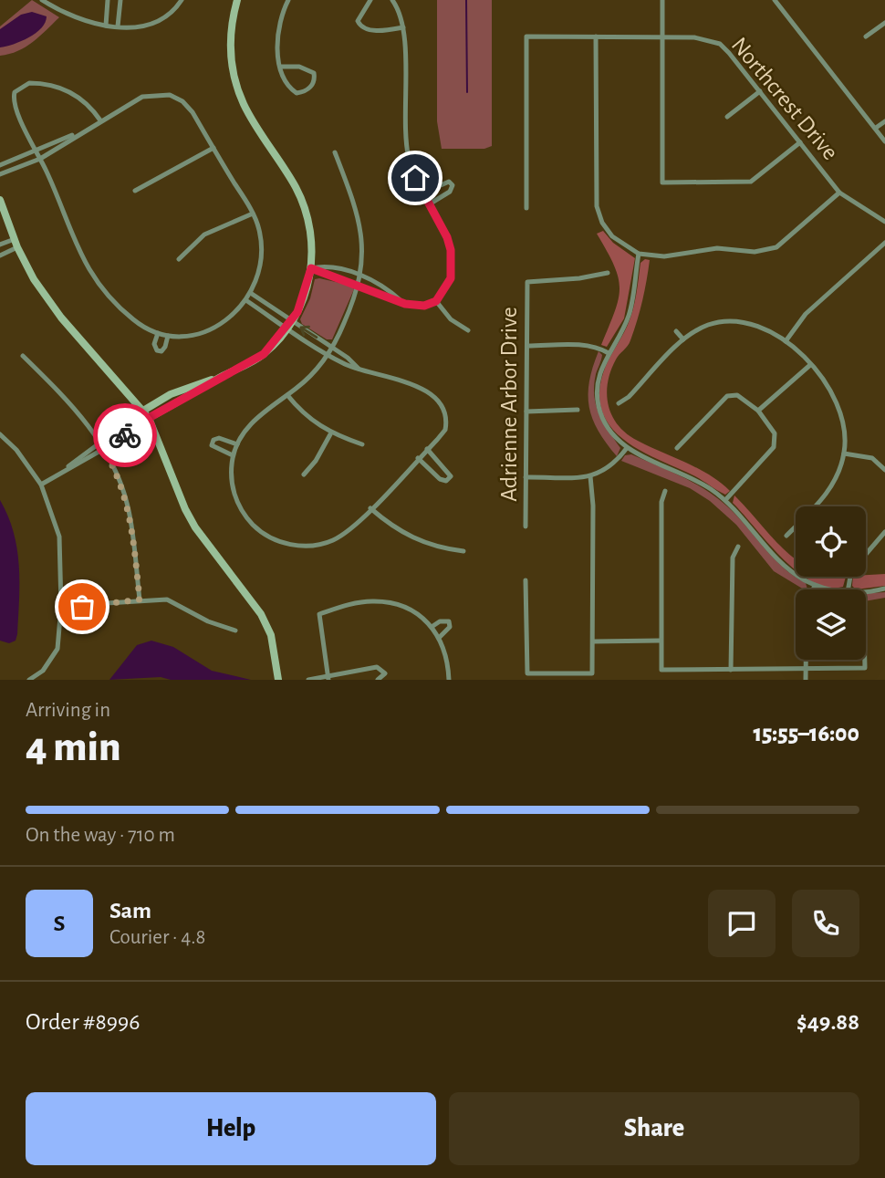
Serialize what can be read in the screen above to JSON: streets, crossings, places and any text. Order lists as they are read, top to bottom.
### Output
{
  "streets": {
    "street": ["Northcrest Drive", "Adrienne Arbor Drive"]
  },
  "page": {
    "heading": ["4 min", "Arriving in", "15:55–16:00"],
    "panel": [
      "Sam",
      "Courier · 4.8",
      "Order #8996",
      "$49.88"
    ],
    "bar": "On the way · 710 m",
    "round": "S",
    "buttons": ["Help", "Share"]
  }
}
